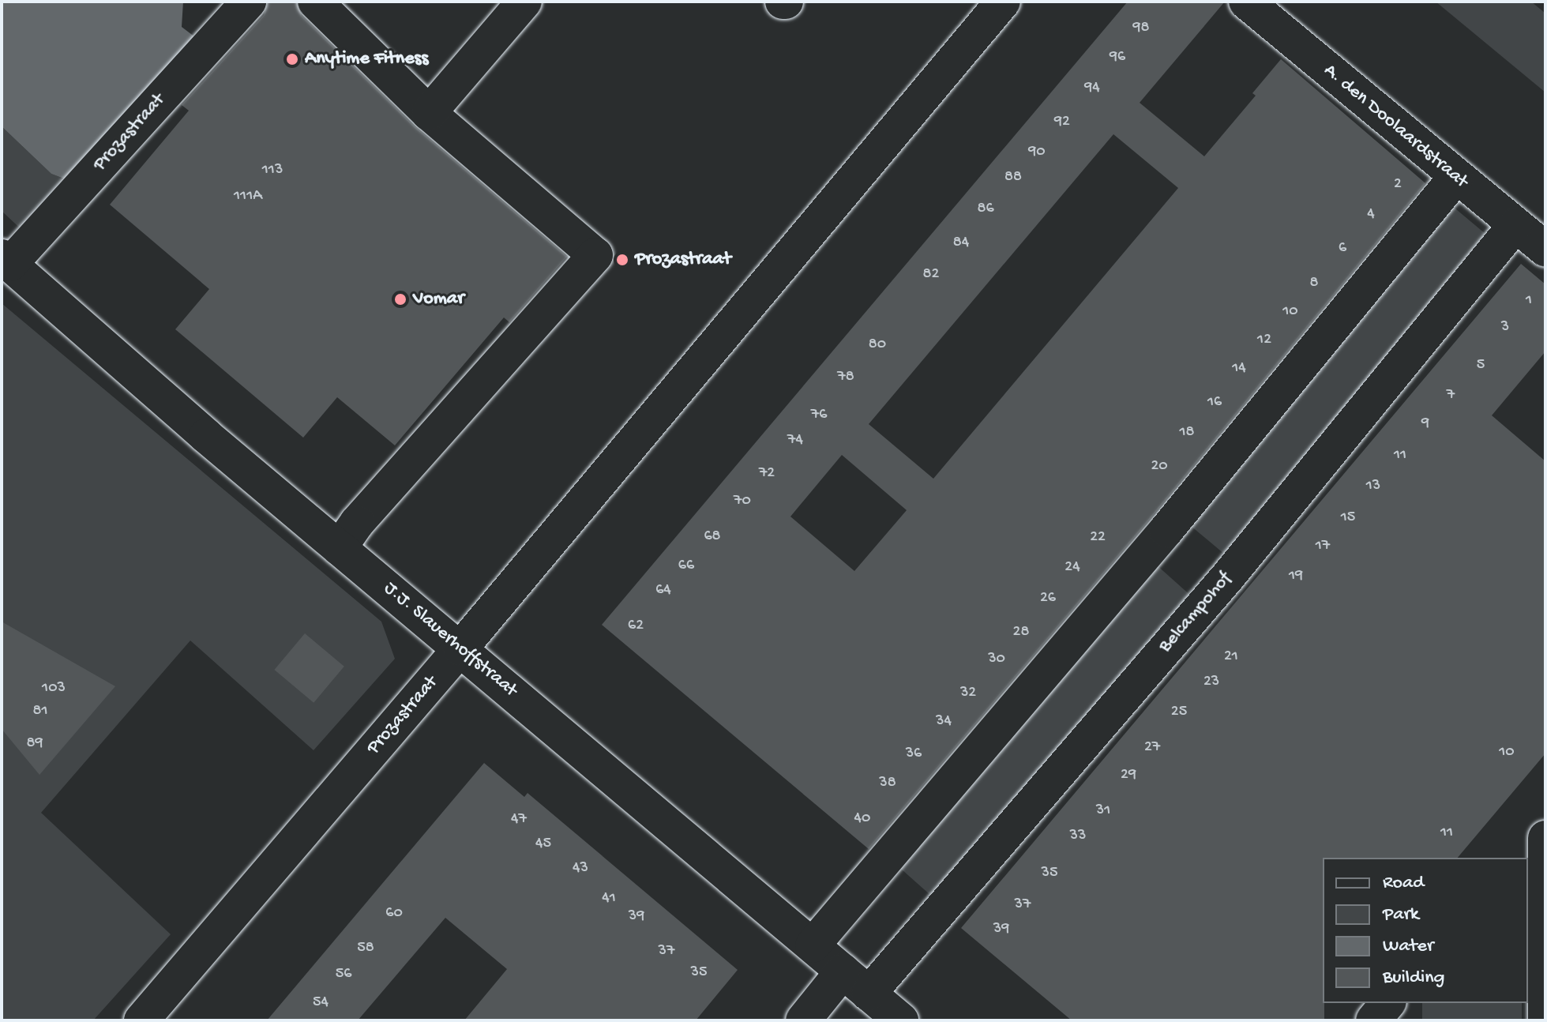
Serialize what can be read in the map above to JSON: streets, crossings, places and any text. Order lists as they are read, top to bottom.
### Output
{
  "streets": {
    "street": [
      "A. den Doolaardstraat",
      "Prozastraat",
      "Belcampohof",
      "J.J. Slauerhoffstraat"
    ]
  },
  "crossings": [
    ["A. den Doolaardstraat", "Belcampohof"],
    ["Prozastraat", "J.J. Slauerhoffstraat"],
    ["Belcampohof", "J.J. Slauerhoffstraat"]
  ],
  "places": ["Anytime Fitness", "Prozastraat", "Vomar"],
  "house_numbers": [
    "98",
    "96",
    "94",
    "92",
    "90",
    "113",
    "88",
    "2",
    "111A",
    "86",
    "4",
    "84",
    "6",
    "82",
    "8",
    "1",
    "10",
    "3",
    "12",
    "80",
    "5",
    "14",
    "78",
    "7",
    "16",
    "76",
    "9",
    "18",
    "74",
    "11",
    "20",
    "72",
    "13",
    "70",
    "15",
    "68",
    "22",
    "17",
    "66",
    "24",
    "19",
    "64",
    "26",
    "62",
    "28",
    "21",
    "30",
    "23",
    "103",
    "32",
    "81",
    "25",
    "34",
    "89",
    "27",
    "10",
    "36",
    "29",
    "38",
    "31",
    "40",
    "47",
    "11",
    "33",
    "45",
    "43",
    "35",
    "41",
    "37",
    "60",
    "39",
    "39",
    "58",
    "37",
    "35",
    "56",
    "54"
  ],
  "legend": [
    "Road",
    "Park",
    "Water",
    "Building"
  ]
}
